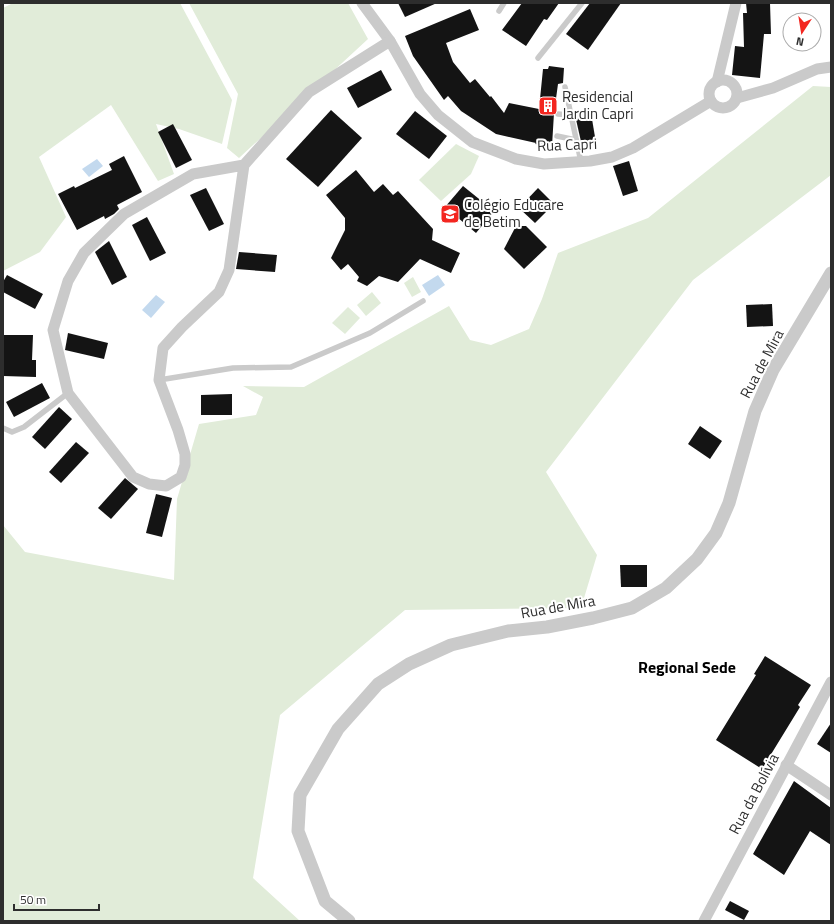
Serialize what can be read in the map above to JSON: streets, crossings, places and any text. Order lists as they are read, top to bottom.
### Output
{
  "streets": {
    "street": ["Rua Capri", "Rua de Mira", "Rua da Bolívia"]
  },
  "districts": ["Regional Sede"],
  "places": {
    "building": ["Residencial Jardin Capri"],
    "school or university": ["Colégio Educare de Betim"]
  },
  "scale_bar": "50 m",
  "north": "bottom"
}
